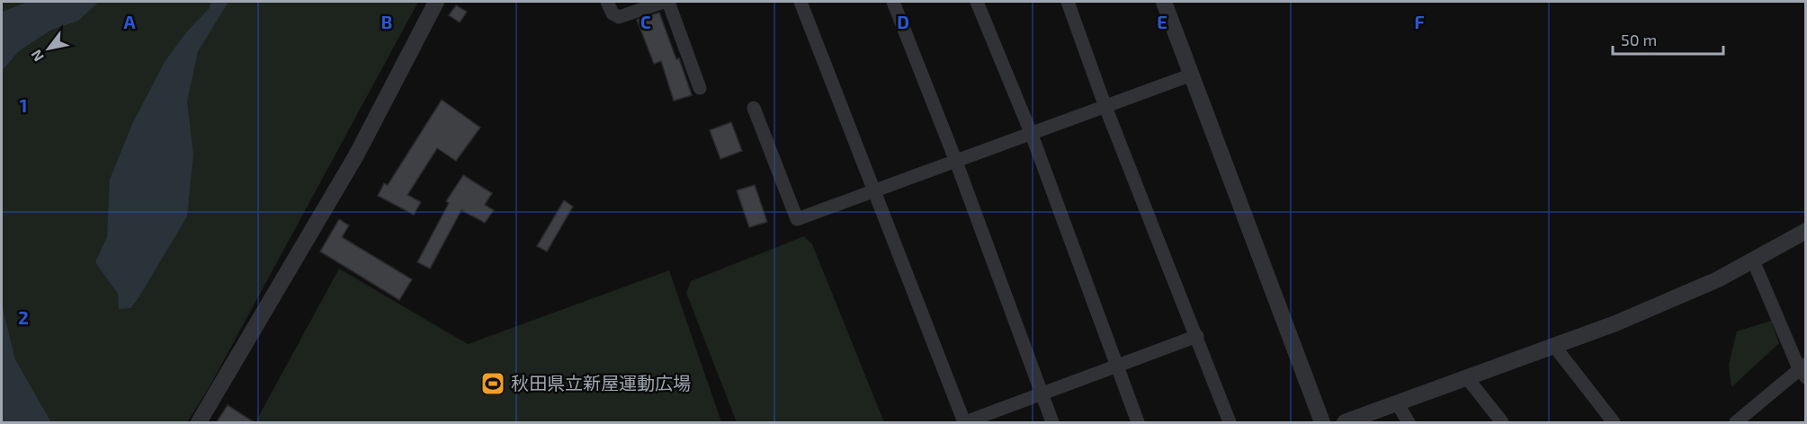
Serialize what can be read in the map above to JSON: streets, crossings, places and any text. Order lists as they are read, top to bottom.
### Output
{
  "places": {
    "sports": ["秋田県立新屋運動広場"]
  },
  "scale_bar": "50 m",
  "north": "bottom left",
  "grid": {
    "columns": [
      "A",
      "B",
      "C",
      "D",
      "E",
      "F"
    ],
    "rows": ["1", "2"]
  }
}
